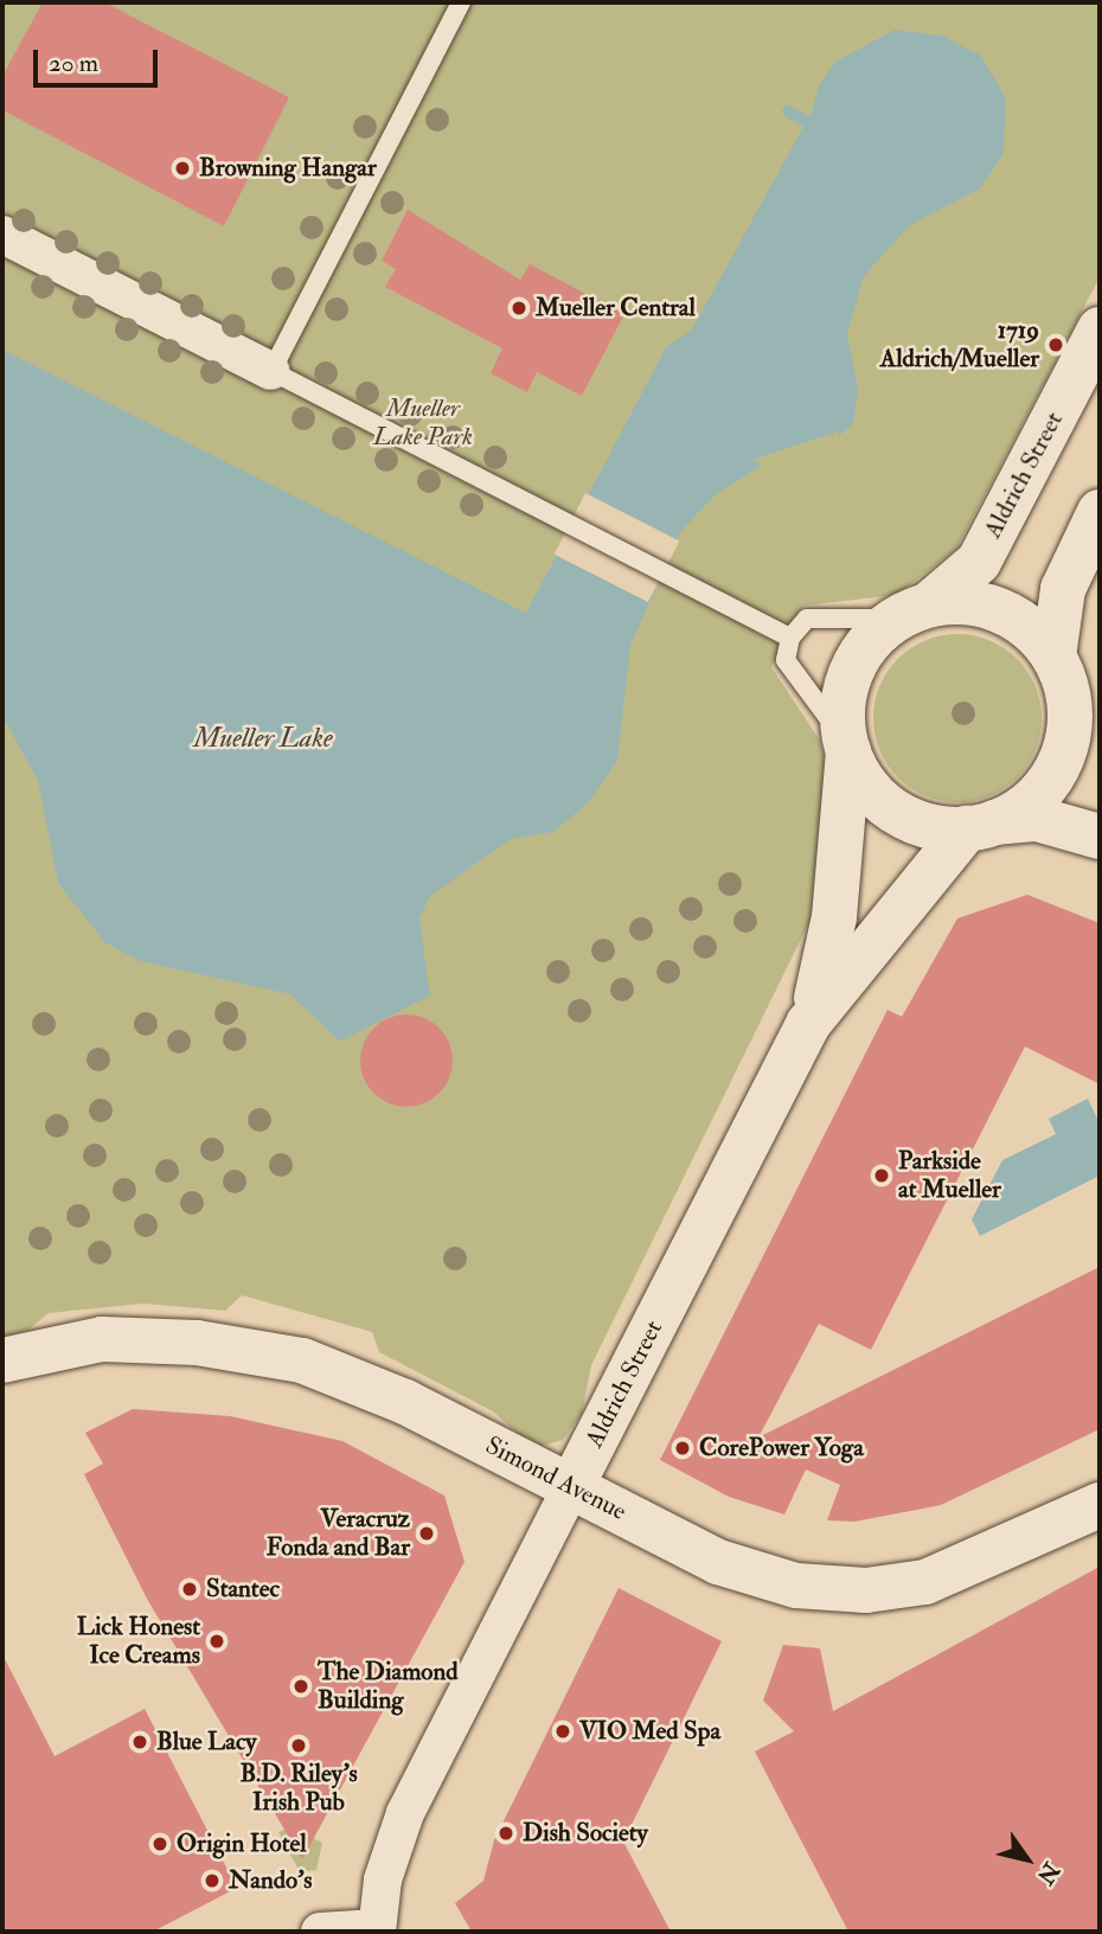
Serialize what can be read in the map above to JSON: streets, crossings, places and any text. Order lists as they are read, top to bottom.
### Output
{
  "streets": {
    "street": ["Aldrich Street", "Simond Avenue"]
  },
  "crossings": [
    ["Aldrich Street", "Simond Avenue"]
  ],
  "water": ["Mueller Lake"],
  "parks": ["Mueller Lake Park"],
  "places": [
    "Browning Hangar",
    "Mueller Central",
    "1719 Aldrich/Mueller",
    "Parkside at Mueller",
    "CorePower Yoga",
    "Veracruz Fonda and Bar",
    "Stantec",
    "Lick Honest Ice Creams",
    "The Diamond Building",
    "VIO Med Spa",
    "Blue Lacy",
    "B.D. Riley's Irish Pub",
    "Dish Society",
    "Origin Hotel",
    "Nando's"
  ],
  "scale_bar": "20 m",
  "north": "bottom right"
}
